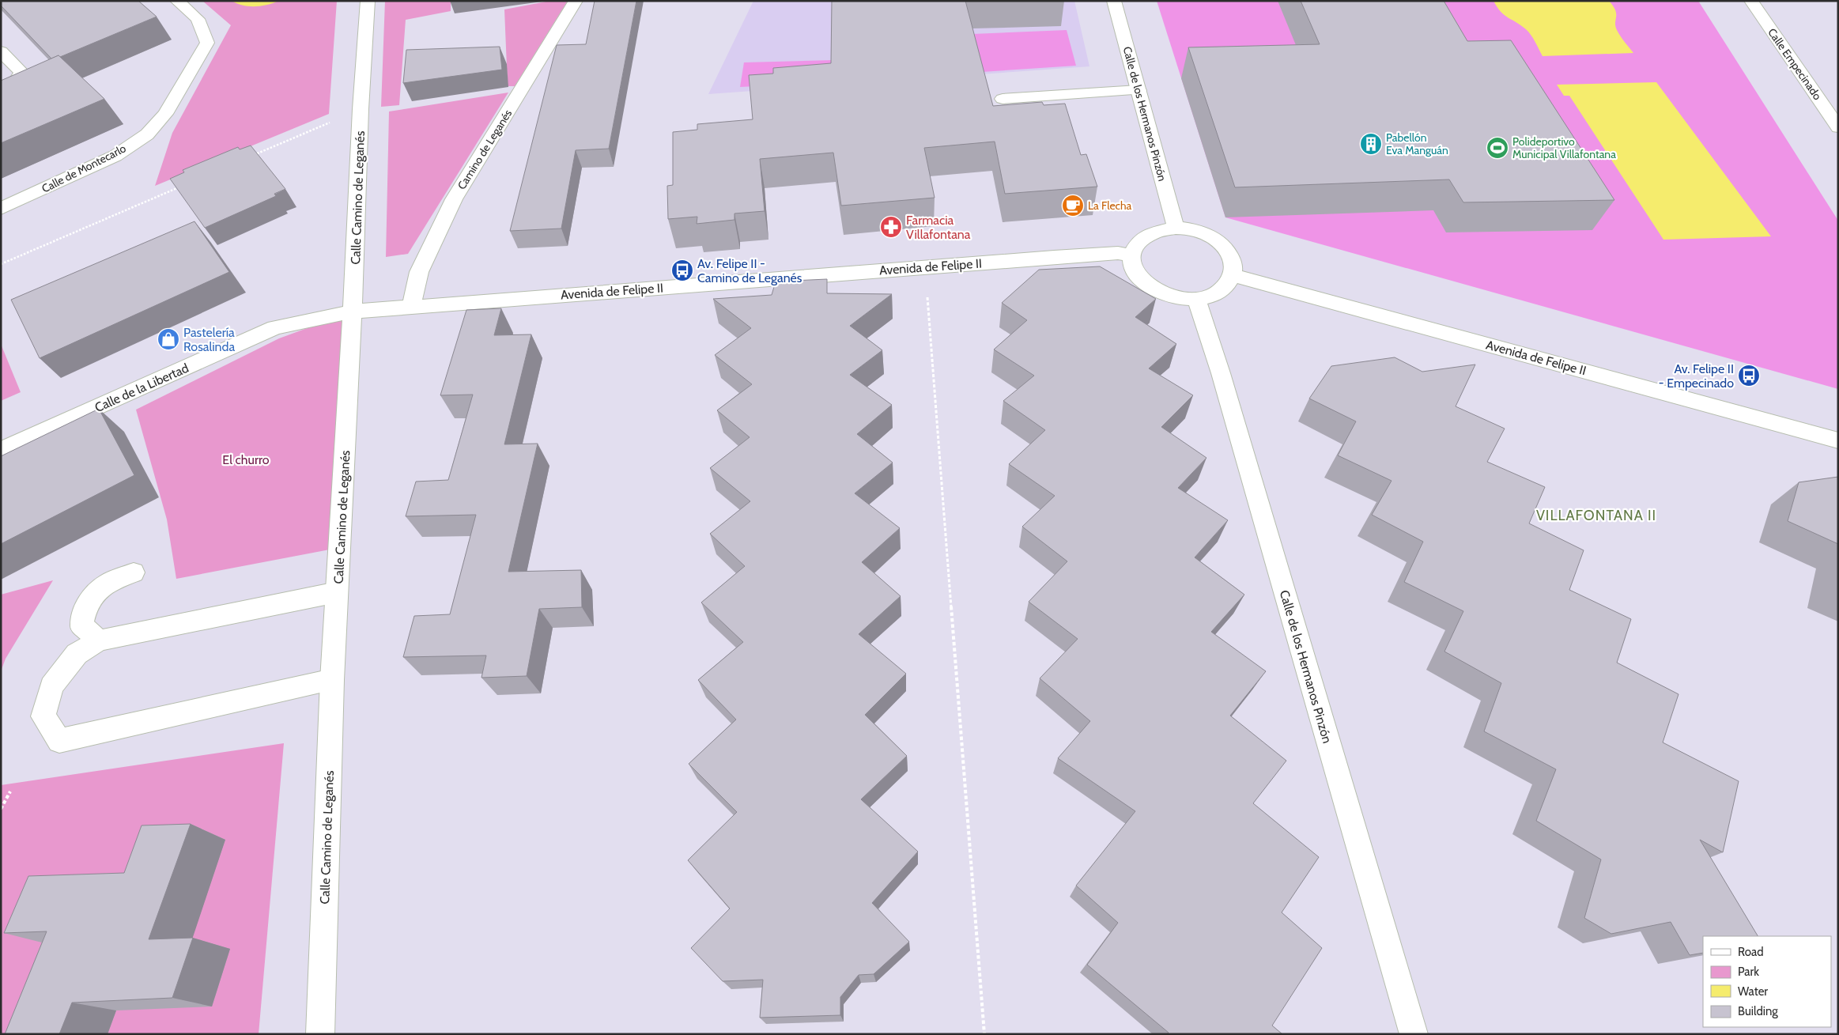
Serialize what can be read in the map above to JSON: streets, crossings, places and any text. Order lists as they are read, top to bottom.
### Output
{
  "streets": {
    "street": [
      "Calle Empecinado",
      "Calle de los Hermanos Pinzón",
      "Camino de Leganés",
      "Calle de Montecarlo",
      "Calle Camino de Leganés",
      "Avenida de Felipe II",
      "Calle de la Libertad"
    ]
  },
  "crossings": [
    ["Calle de los Hermanos Pinzón", "Avenida de Felipe II"],
    ["Camino de Leganés", "Avenida de Felipe II"],
    ["Calle Camino de Leganés", "Avenida de Felipe II"],
    ["Calle Camino de Leganés", "Calle de la Libertad"],
    ["Avenida de Felipe II", "Calle de la Libertad"]
  ],
  "districts": ["VILLAFONTANA II"],
  "parks": ["El churro"],
  "places": {
    "building": ["Pabellón Eva Manguán"],
    "sports": ["Polideportivo Municipal Villafontana"],
    "cafe": ["La Flecha"],
    "pharmacy": ["Farmacia Villafontana"],
    "bus stop": ["Av. Felipe II - Camino de Leganés", "Av. Felipe II - Empecinado"],
    "shop": ["Pastelería Rosalinda"]
  },
  "legend": [
    "Road",
    "Park",
    "Water",
    "Building"
  ]
}
